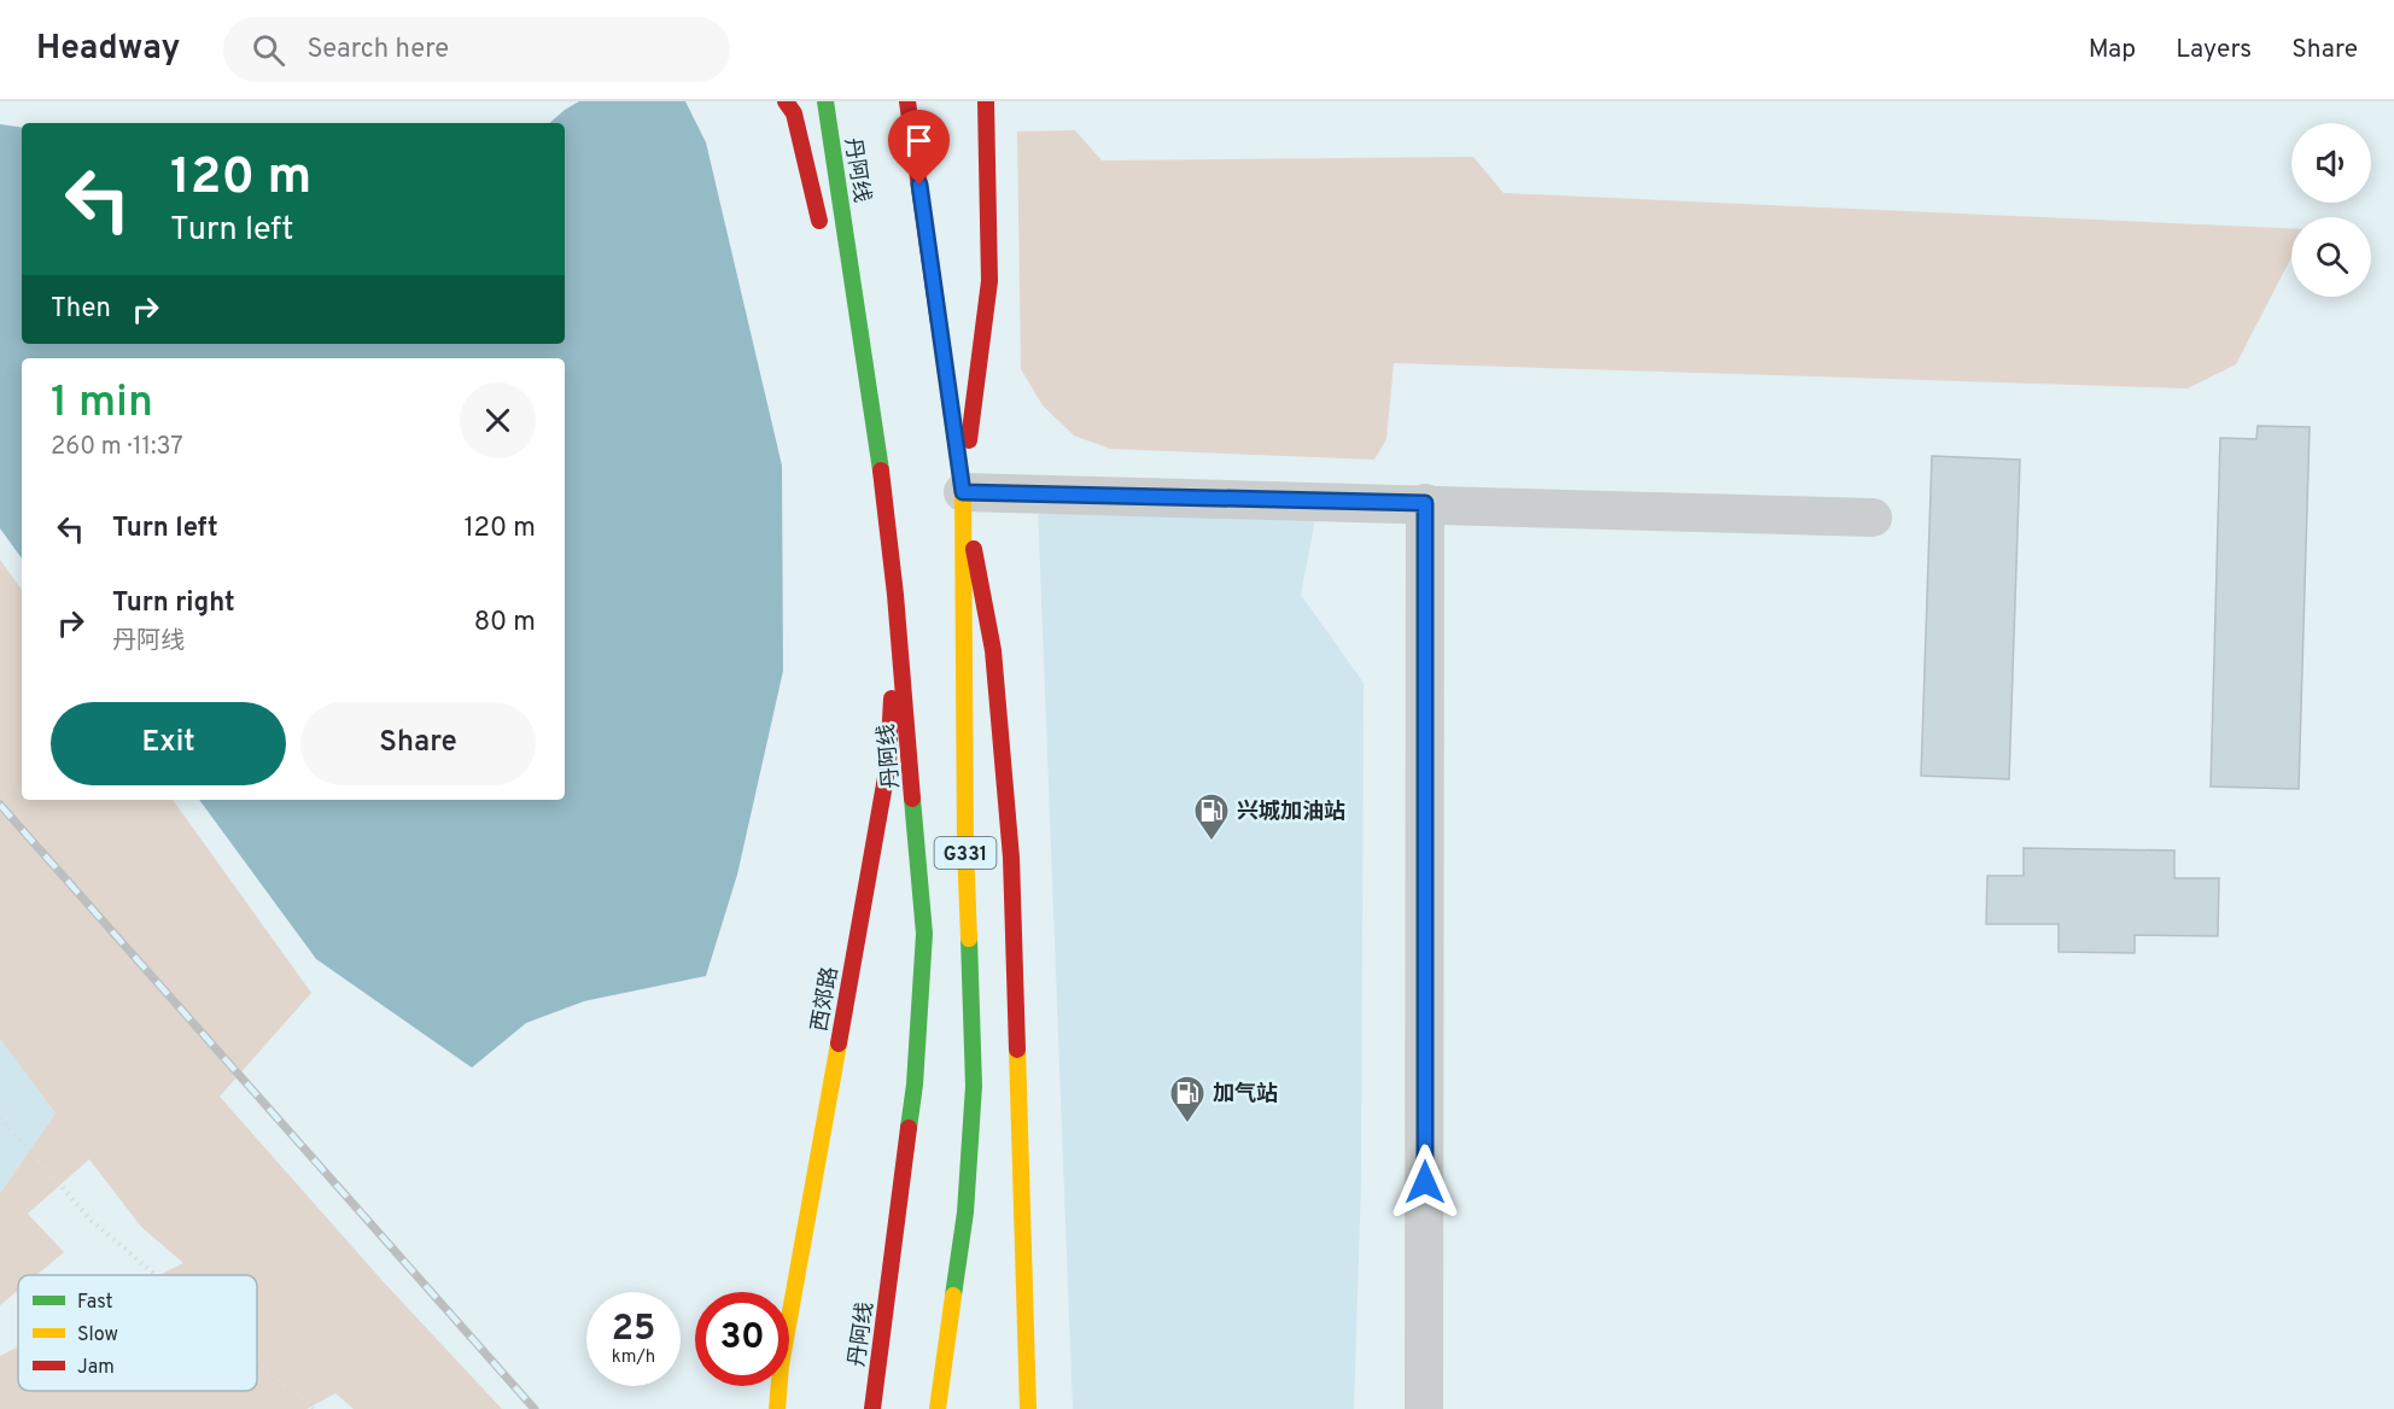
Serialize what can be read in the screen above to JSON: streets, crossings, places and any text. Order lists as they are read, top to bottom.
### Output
{
  "streets": {
    "main road": ["丹阿线", "G331", "西郊路"]
  },
  "crossings": [
    ["丹阿线", "西郊路"]
  ],
  "places": {
    "fuel station": ["兴城加油站", "加气站"]
  },
  "legend": ["Fast", "Slow", "Jam"],
  "page": {
    "header": "Headway",
    "search": "Search here",
    "nav": ["Map", "Layers", "Share"],
    "turn": ["120 m", "Turn left"],
    "then": "Then",
    "heading": ["1 min", "260 m · 11:37"],
    "list": [
      {
        "name": "Turn left",
        "value": "120 m"
      },
      {
        "name": "Turn right",
        "note": "丹阿线",
        "value": "80 m"
      }
    ],
    "buttons": ["Exit", "Share"],
    "speed": "25 km/h",
    "limit": "30"
  }
}
